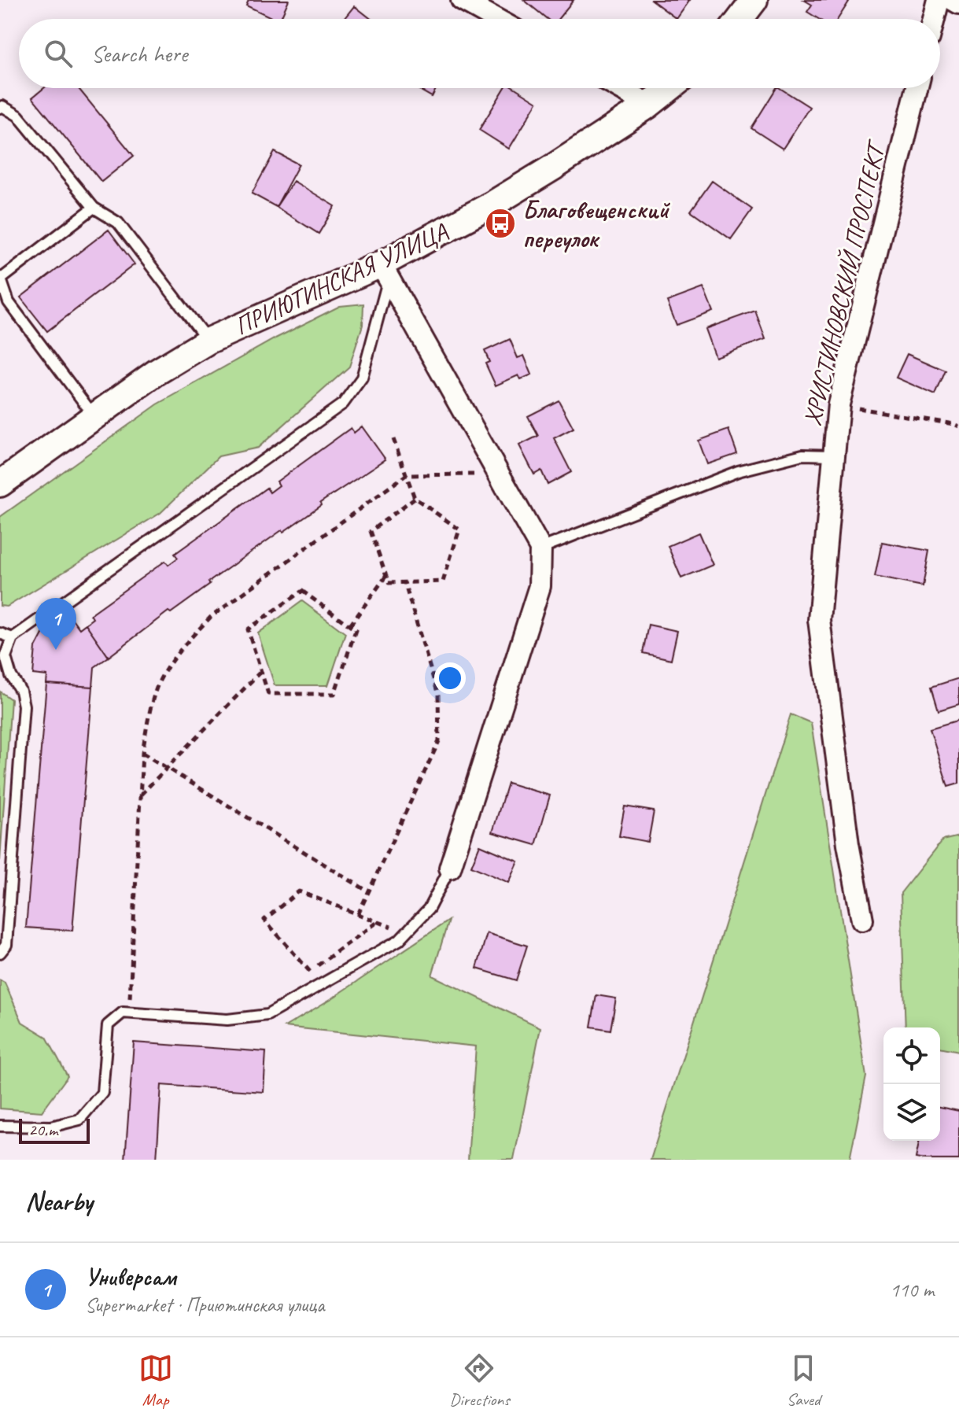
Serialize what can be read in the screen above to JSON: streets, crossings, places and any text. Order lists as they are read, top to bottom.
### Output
{
  "streets": {
    "street": ["ПРИЮТИНСКАЯ УЛИЦА", "ХРИСТИНОВСКИЙ ПРОСПЕКТ"]
  },
  "places": {
    "bus stop": ["Благовещенский переулок"]
  },
  "scale_bar": "20 m",
  "page": {
    "search": "Search here",
    "pins": "1",
    "scale": "20 m",
    "heading": "Nearby",
    "list": [
      {
        "mark": "1",
        "name": "Универсам",
        "note": "Supermarket · Приютинская улица",
        "value": "110 m"
      }
    ],
    "nav": ["Map", "Directions", "Saved"]
  }
}
